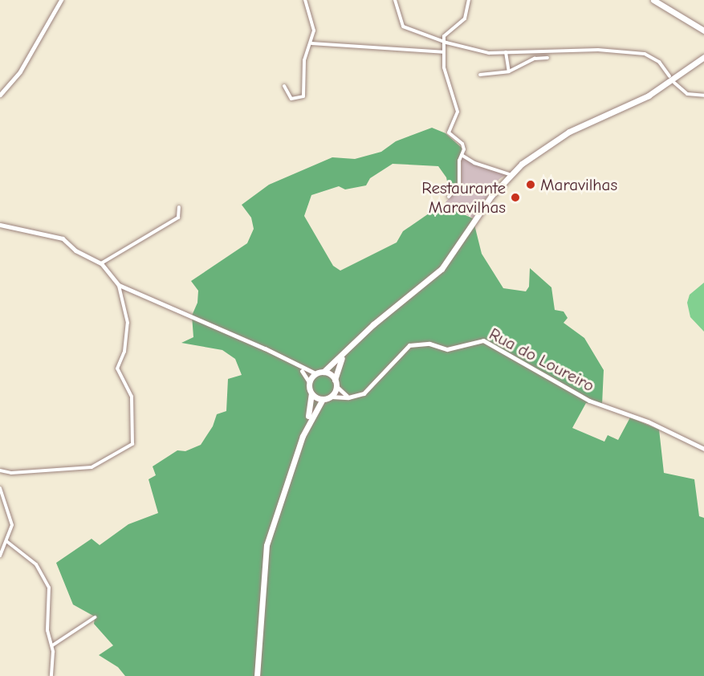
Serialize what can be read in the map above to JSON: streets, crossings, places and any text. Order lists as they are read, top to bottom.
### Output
{
  "streets": {
    "street": ["Rua do Loureiro"]
  },
  "places": ["Maravilhas", "Restaurante Maravilhas"]
}
